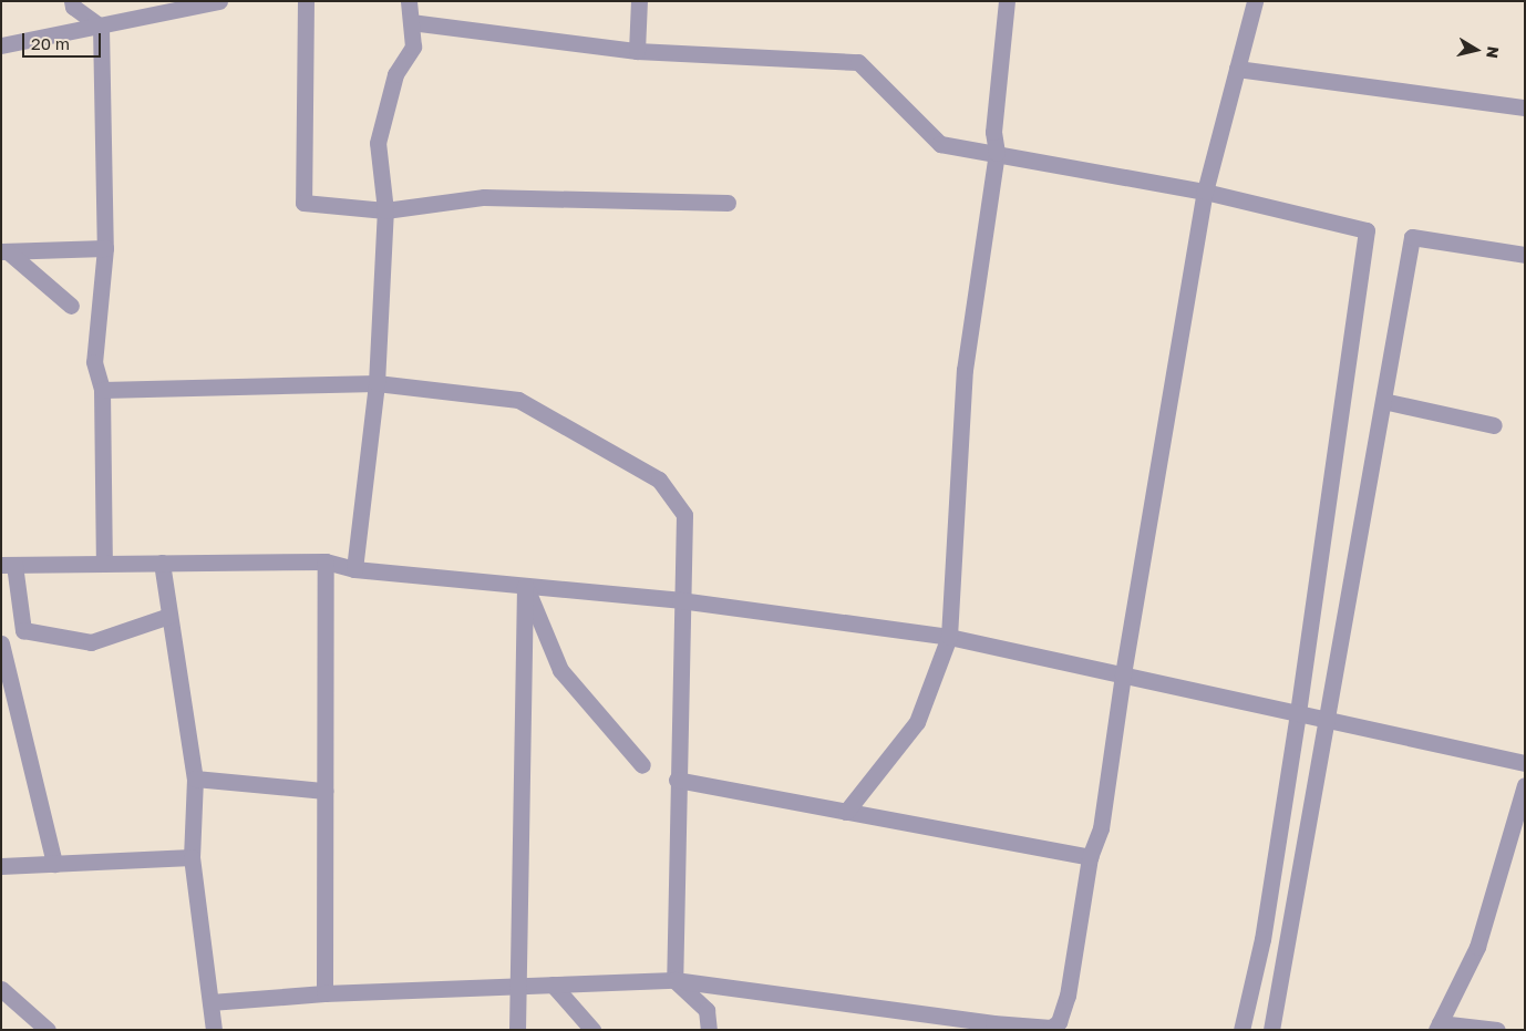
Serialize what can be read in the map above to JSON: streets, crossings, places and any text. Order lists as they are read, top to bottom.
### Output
{
  "scale_bar": "20 m",
  "north": "right"
}
